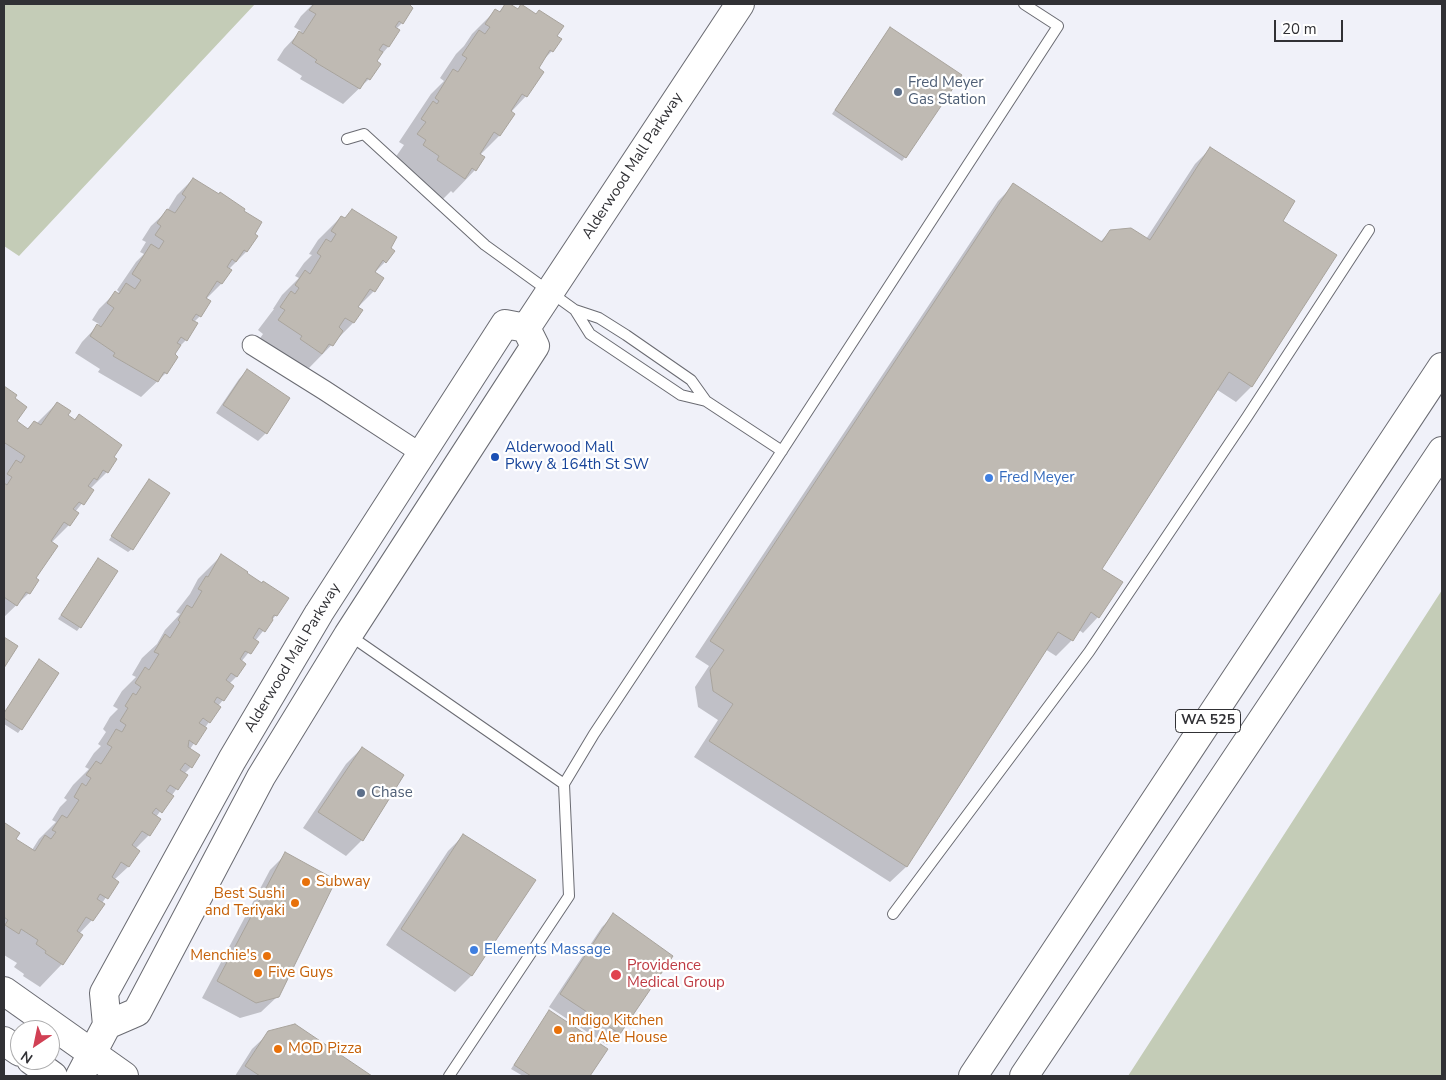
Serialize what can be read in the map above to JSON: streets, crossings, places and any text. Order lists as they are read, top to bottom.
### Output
{
  "streets": {
    "main road": ["Alderwood Mall Parkway", "WA 525"]
  },
  "places": [
    "Fred Meyer Gas Station",
    "Alderwood Mall Pkwy & 164th St SW",
    "Fred Meyer",
    "Chase",
    "Subway",
    "Best Sushi and Teriyaki",
    "Elements Massage",
    "Menchie's",
    "Five Guys",
    "Providence Medical Group",
    "Indigo Kitchen and Ale House",
    "MOD Pizza"
  ],
  "scale_bar": "20 m",
  "north": "bottom left"
}
